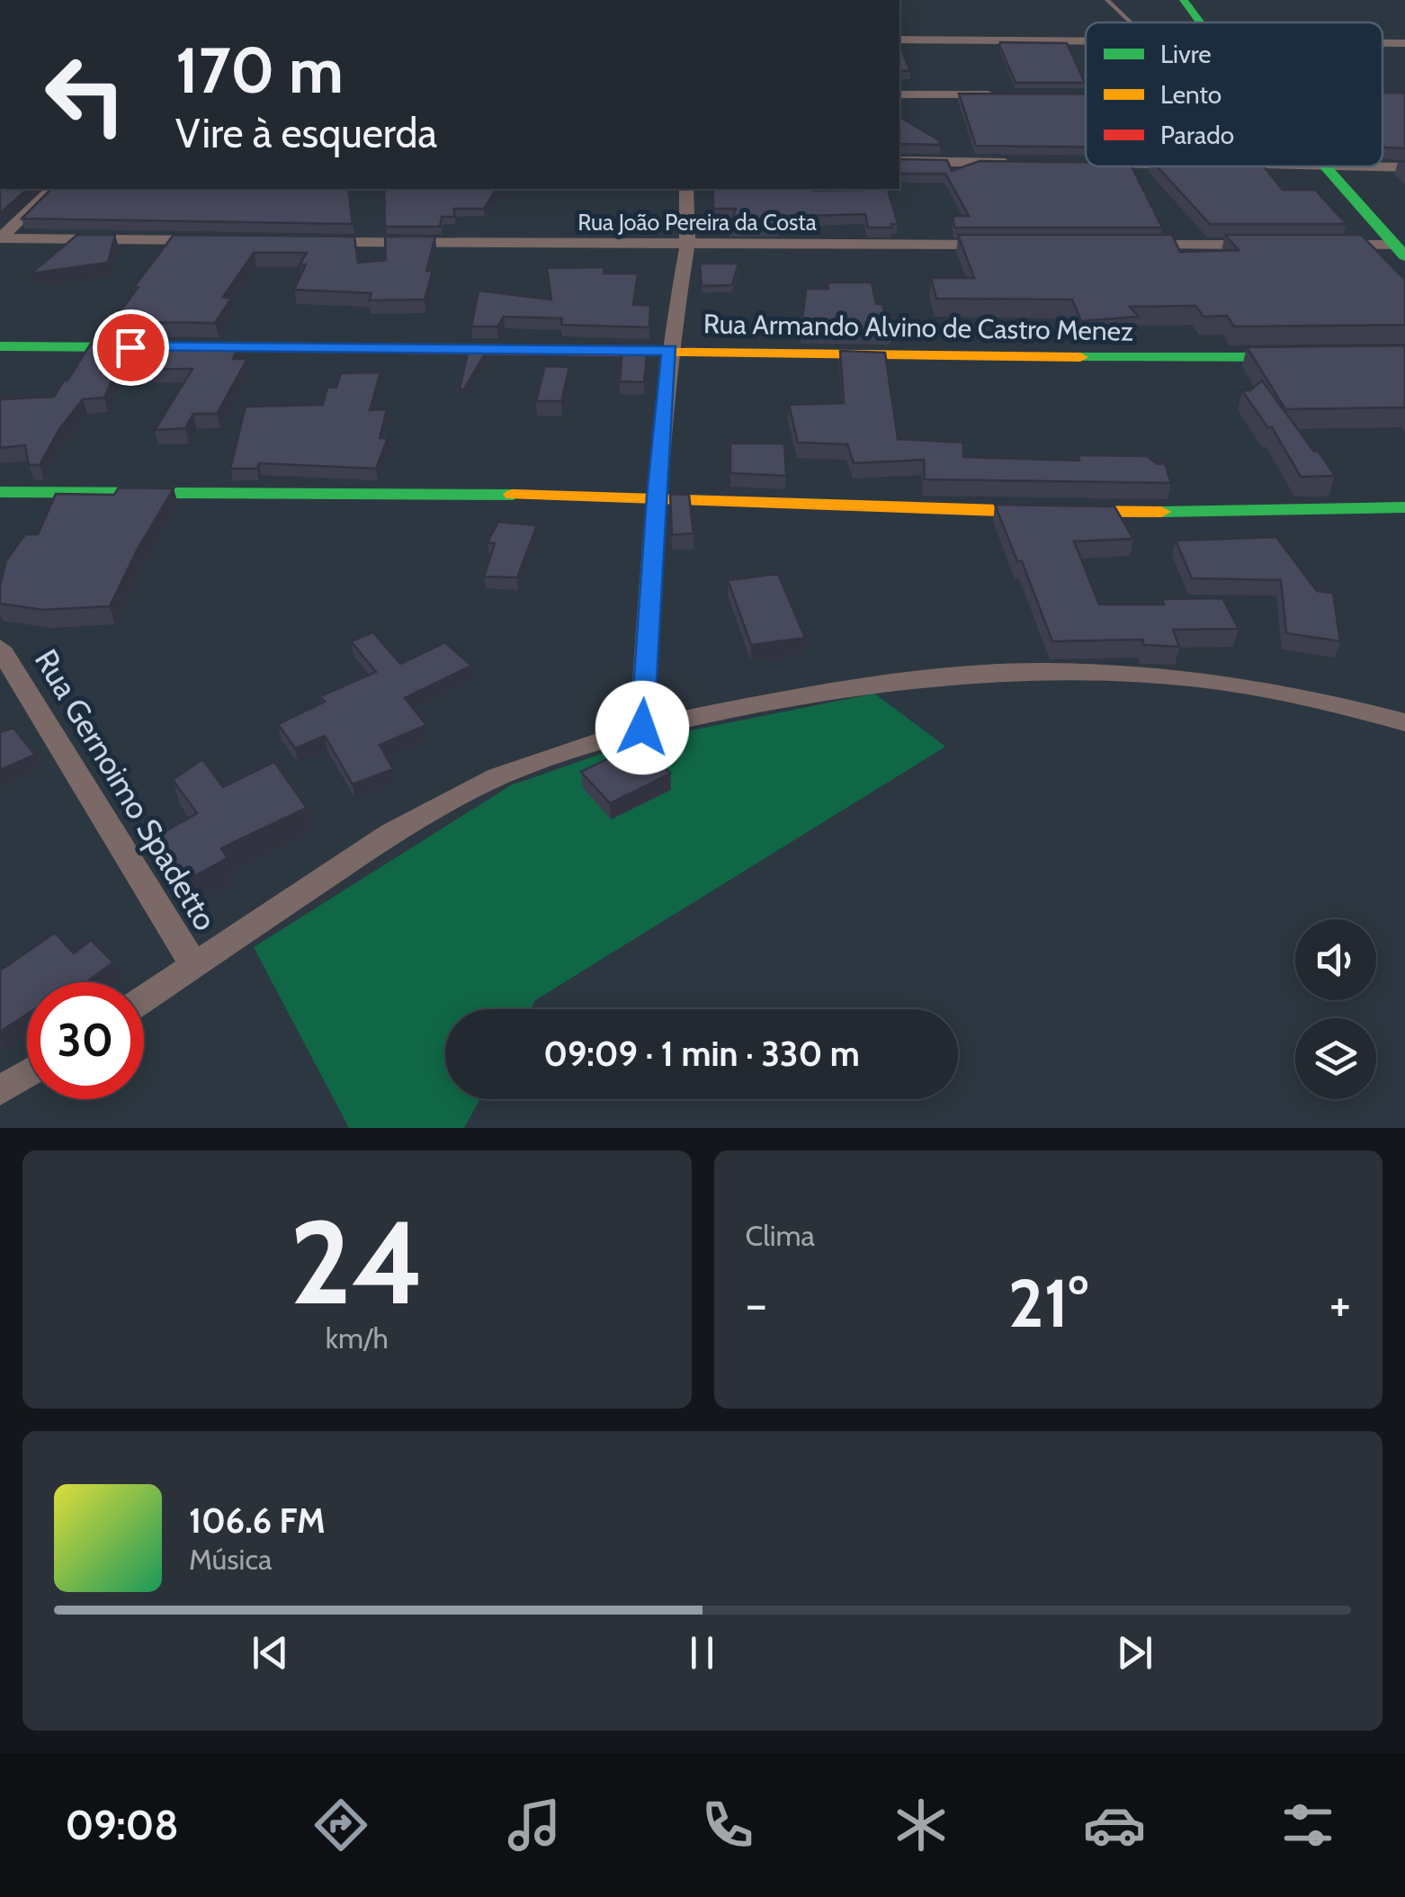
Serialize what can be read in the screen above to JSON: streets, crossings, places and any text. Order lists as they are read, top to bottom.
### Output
{
  "streets": {
    "street": ["Rua João Pereira da Costa", "Rua Armando Alvino de Castro Menez", "Rua Gernoimo Spadetto"]
  },
  "legend": ["Livre", "Lento", "Parado"],
  "page": {
    "turn": ["170 m", "Vire à esquerda"],
    "limit": "30",
    "trip": "09:09 · 1 min · 330 m",
    "tile": [
      ["24", "km/h"],
      "Clima"
    ],
    "heat": ["−", "21°", "+"],
    "song": ["106.6 FM", "Música"],
    "tabs": "09:08"
  }
}
